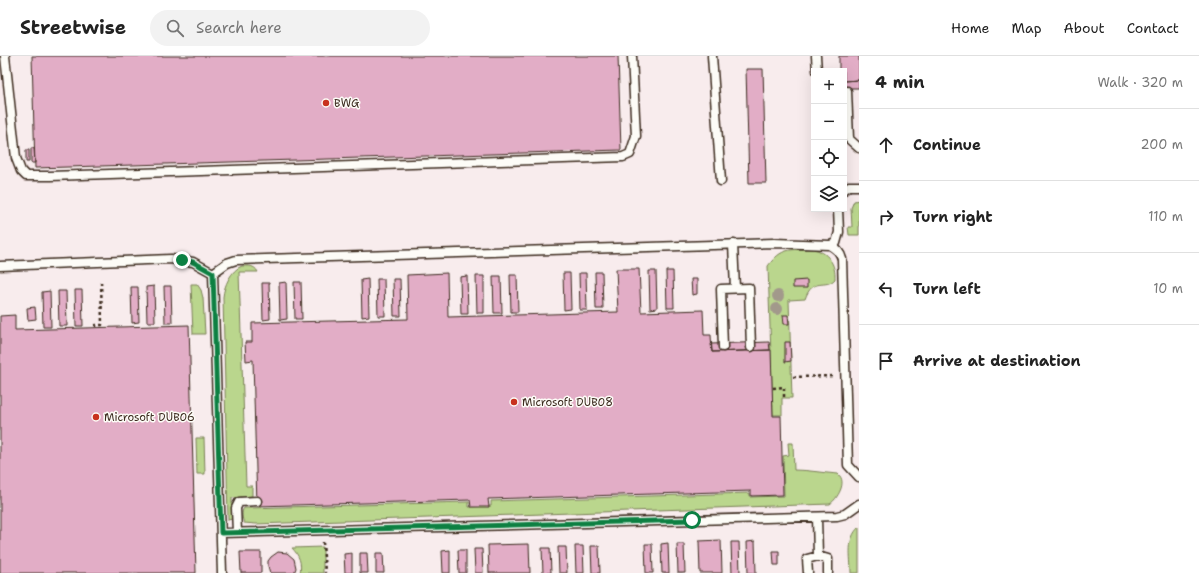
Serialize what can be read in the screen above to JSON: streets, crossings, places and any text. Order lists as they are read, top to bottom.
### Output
{
  "places": ["BWG", "Microsoft DUB08", "Microsoft DUB06"],
  "page": {
    "header": "Streetwise",
    "search": "Search here",
    "nav": [
      "Home",
      "Map",
      "About",
      "Contact"
    ],
    "heading": ["4 min", "Walk · 320 m"],
    "map_buttons": ["+", "−"],
    "list": [
      ["Continue", "200 m"],
      ["Turn right", "110 m"],
      ["Turn left", "10 m"],
      "Arrive at destination"
    ]
  }
}
